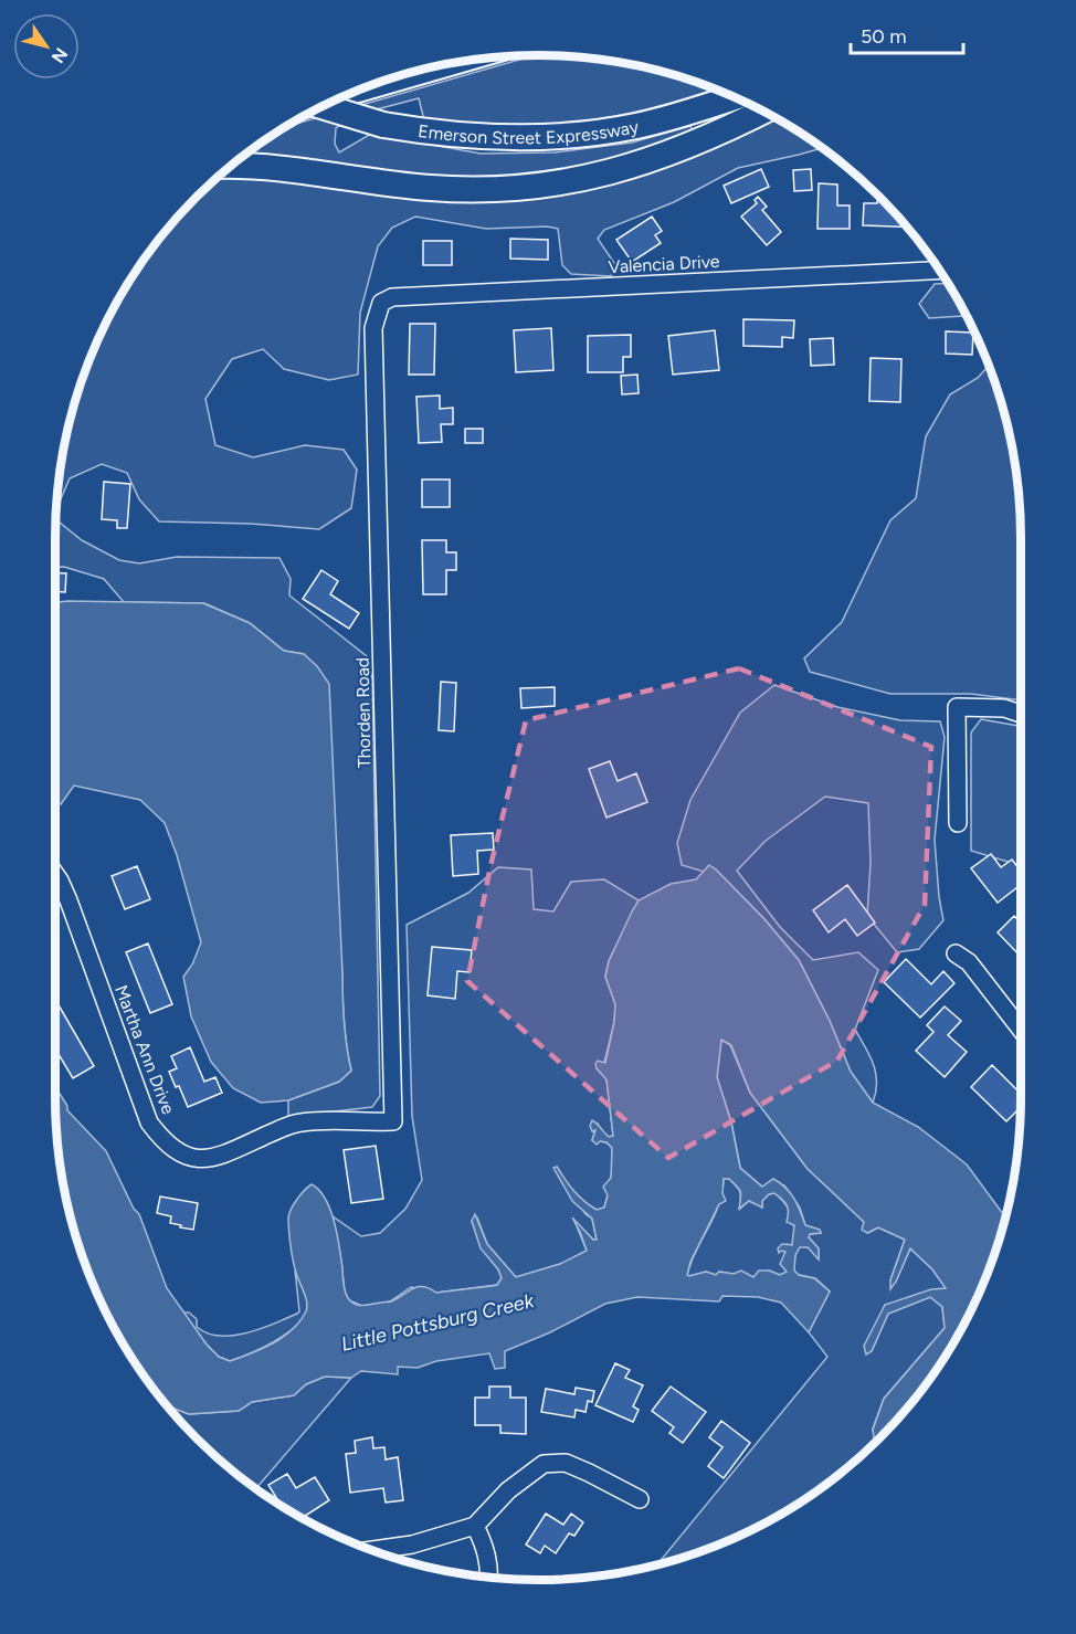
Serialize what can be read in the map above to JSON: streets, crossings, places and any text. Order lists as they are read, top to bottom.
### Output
{
  "streets": {
    "highway": ["Emerson Street Expressway"],
    "street": ["Valencia Drive", "Thorden Road", "Martha Ann Drive"]
  },
  "crossings": [
    ["Valencia Drive", "Thorden Road"],
    ["Thorden Road", "Martha Ann Drive"]
  ],
  "water": ["Little Pottsburg Creek"],
  "scale_bar": "50 m",
  "north": "bottom right"
}
